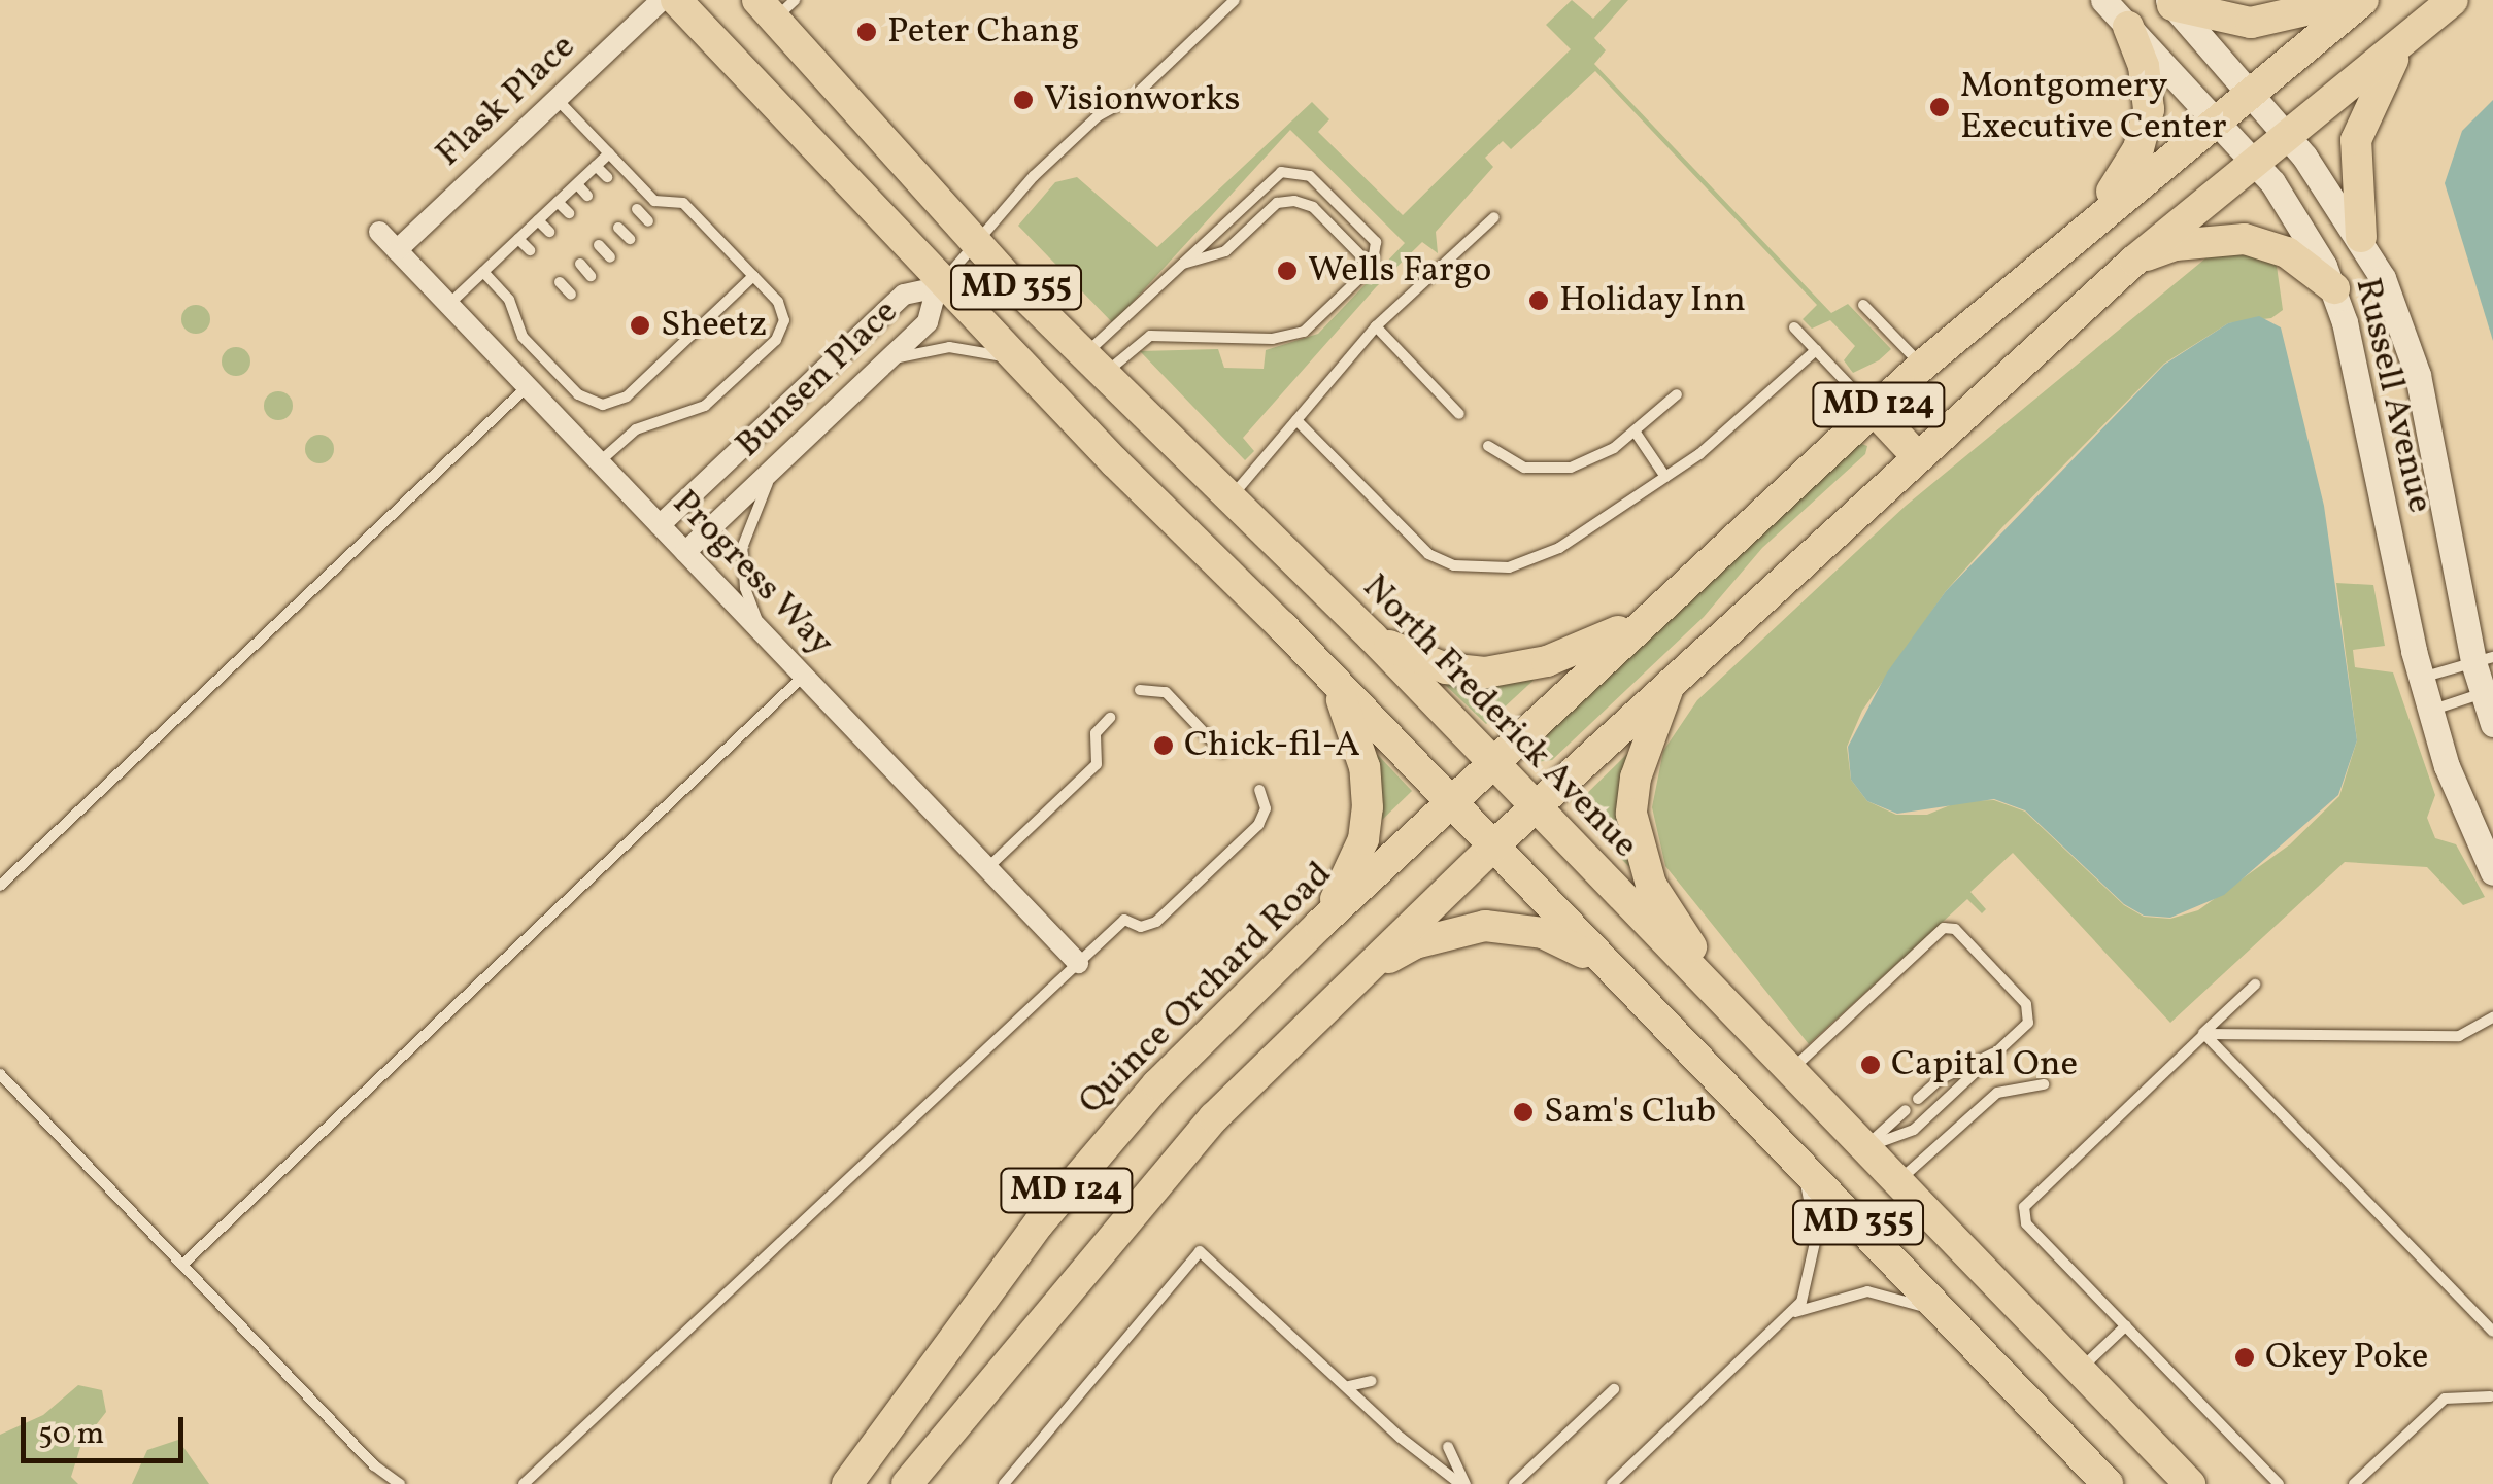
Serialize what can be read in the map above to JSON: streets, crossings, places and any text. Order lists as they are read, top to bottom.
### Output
{
  "streets": {
    "main road": [
      "MD 355",
      "MD 124",
      "North Frederick Avenue",
      "Quince Orchard Road"
    ],
    "street": [
      "Flask Place",
      "Bunsen Place",
      "Russell Avenue",
      "Progress Way"
    ]
  },
  "crossings": [
    ["Flask Place", "Progress Way"],
    ["MD 355", "Bunsen Place"],
    ["MD 355", "MD 124"],
    ["MD 355", "Quince Orchard Road"],
    ["Bunsen Place", "Progress Way"],
    ["Russell Avenue", "MD 124"],
    ["MD 124", "North Frederick Avenue"],
    ["MD 124", "Quince Orchard Road"],
    ["North Frederick Avenue", "Quince Orchard Road"]
  ],
  "places": [
    "Peter Chang",
    "Visionworks",
    "Montgomery Executive Center",
    "Wells Fargo",
    "Holiday Inn",
    "Sheetz",
    "Chick-fil-A",
    "Capital One",
    "Sam's Club",
    "Okey Poke"
  ],
  "scale_bar": "50 m"
}
